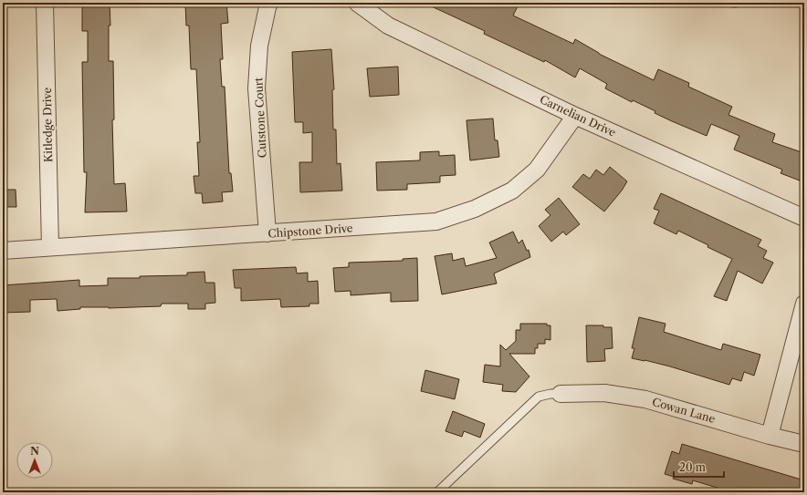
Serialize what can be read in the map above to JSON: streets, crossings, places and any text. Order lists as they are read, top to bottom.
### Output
{
  "streets": {
    "street": [
      "Carnelian Drive",
      "Cutstone Court",
      "Kitledge Drive",
      "Chipstone Drive",
      "Cowan Lane"
    ]
  },
  "crossings": [
    ["Carnelian Drive", "Chipstone Drive"],
    ["Cutstone Court", "Chipstone Drive"],
    ["Kitledge Drive", "Chipstone Drive"]
  ],
  "scale_bar": "20 m",
  "north": "top"
}
